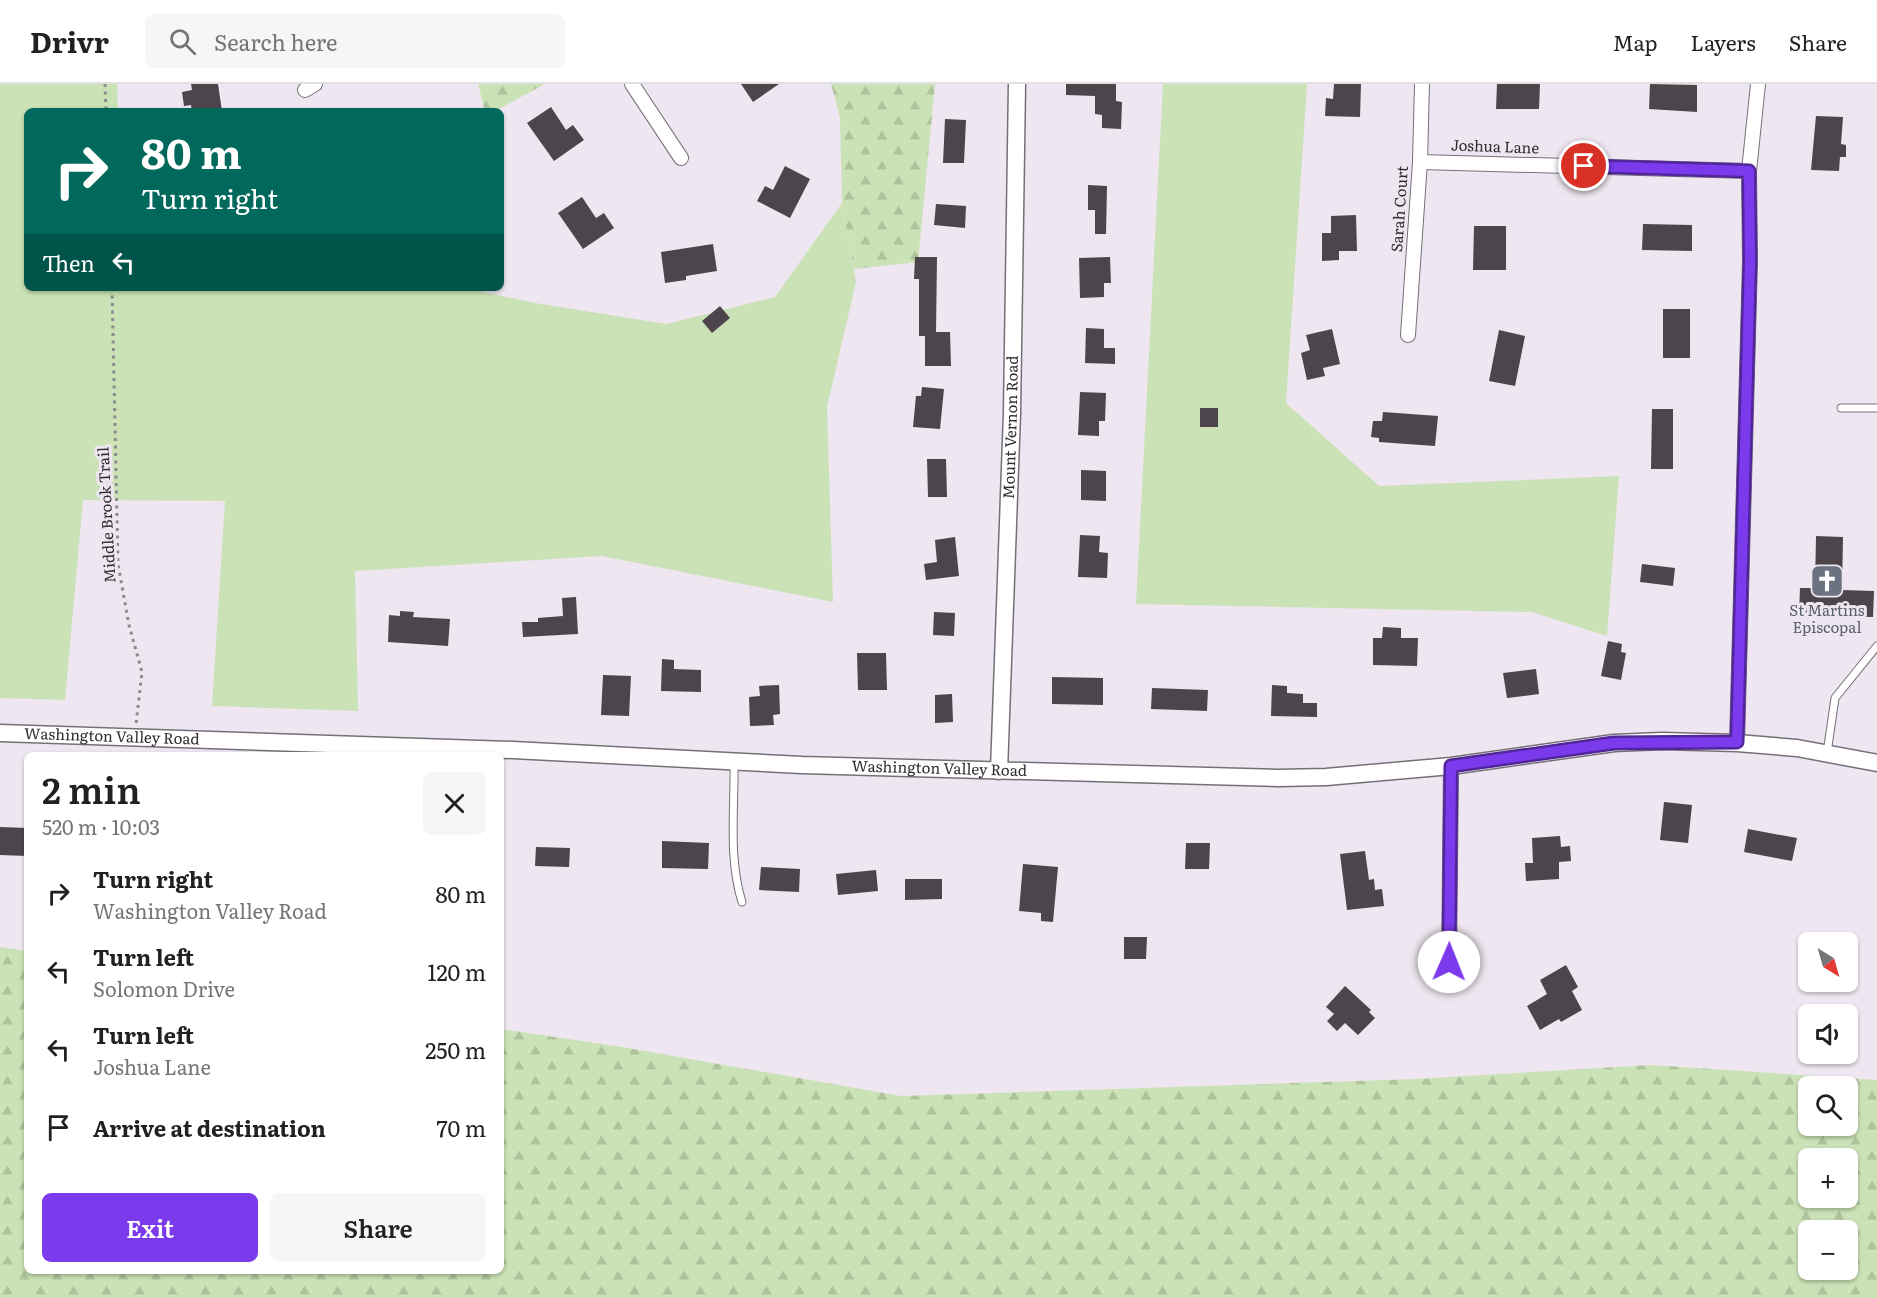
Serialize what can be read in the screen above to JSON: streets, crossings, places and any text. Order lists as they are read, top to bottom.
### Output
{
  "streets": {
    "street": [
      "Joshua Lane",
      "Sarah Court",
      "Mount Vernon Road",
      "Washington Valley Road"
    ],
    "path": ["Middle Brook Trail"]
  },
  "crossings": [
    ["Joshua Lane", "Sarah Court"],
    ["Mount Vernon Road", "Washington Valley Road"],
    ["Middle Brook Trail", "Washington Valley Road"]
  ],
  "places": {
    "church": ["St Martins Episcopal"]
  },
  "north": "bottom right",
  "page": {
    "header": "Drivr",
    "search": "Search here",
    "nav": ["Map", "Layers", "Share"],
    "turn": ["80 m", "Turn right"],
    "then": "Then",
    "heading": ["2 min", "520 m · 10:03"],
    "list": [
      {
        "name": "Turn right",
        "note": "Washington Valley Road",
        "value": "80 m"
      },
      {
        "name": "Turn left",
        "note": "Solomon Drive",
        "value": "120 m"
      },
      {
        "name": "Turn left",
        "note": "Joshua Lane",
        "value": "250 m"
      },
      {
        "name": "Arrive at destination",
        "value": "70 m"
      }
    ],
    "map_buttons": ["+", "−"],
    "buttons": ["Exit", "Share"]
  }
}
